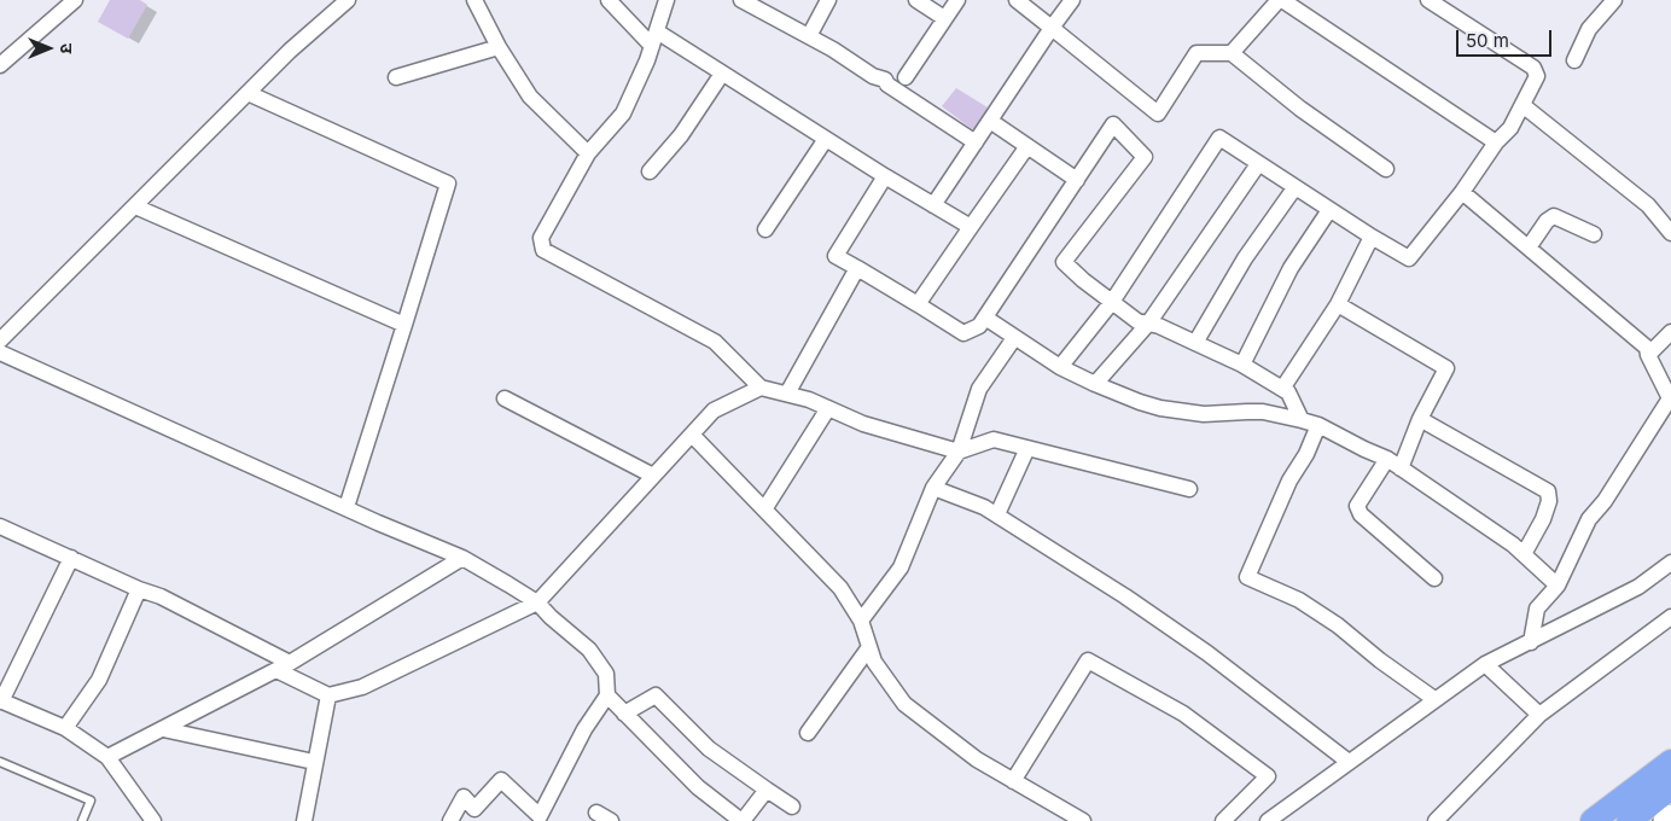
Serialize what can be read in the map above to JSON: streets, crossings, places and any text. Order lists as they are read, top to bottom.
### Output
{
  "scale_bar": "50 m",
  "north": "right"
}
